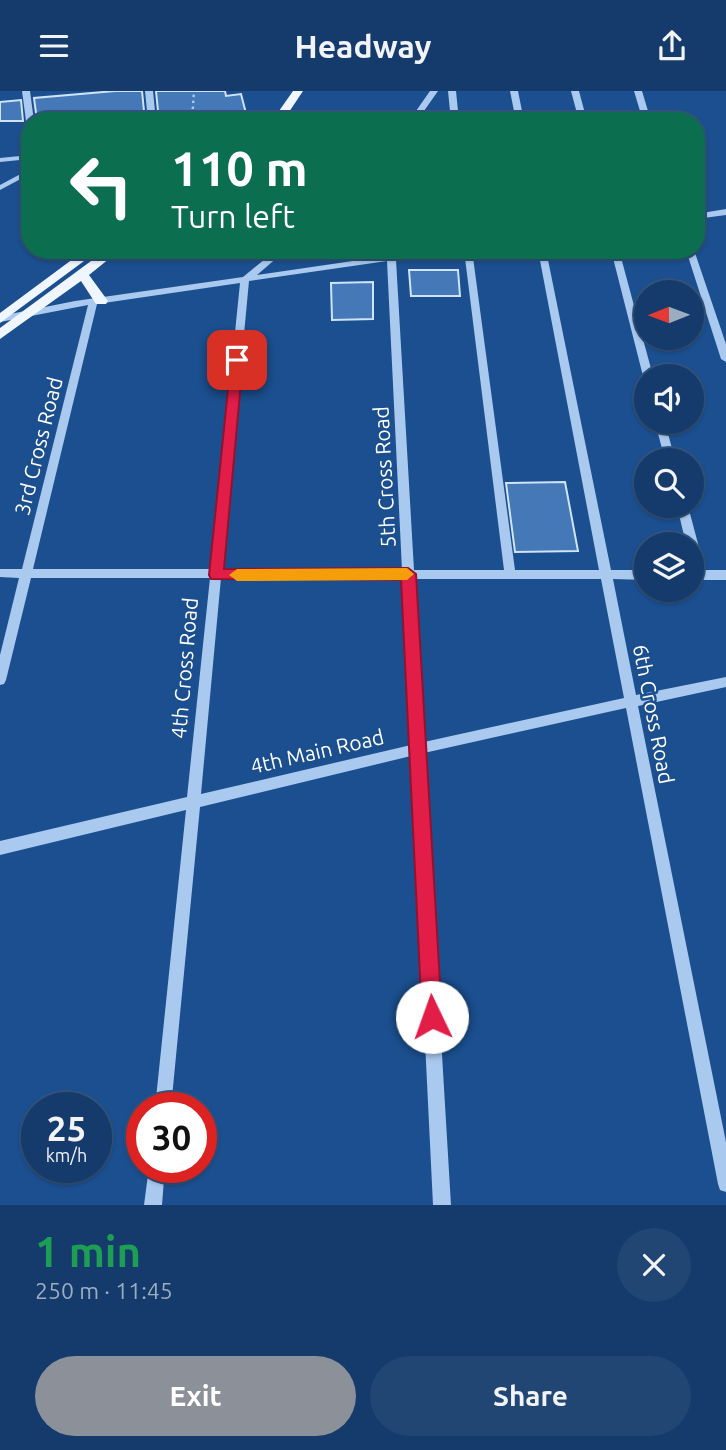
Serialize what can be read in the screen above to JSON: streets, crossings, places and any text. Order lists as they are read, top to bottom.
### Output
{
  "streets": {
    "street": [
      "3rd Cross Road",
      "5th Cross Road",
      "4th Cross Road",
      "6th Cross Road",
      "4th Main Road"
    ]
  },
  "crossings": [
    ["5th Cross Road", "4th Main Road"],
    ["4th Cross Road", "4th Main Road"],
    ["6th Cross Road", "4th Main Road"]
  ],
  "north": "left",
  "page": {
    "header": "Headway",
    "turn": ["110 m", "Turn left"],
    "speed": "25 km/h",
    "limit": "30",
    "heading": ["1 min", "250 m · 11:45"],
    "buttons": ["Exit", "Share"]
  }
}
